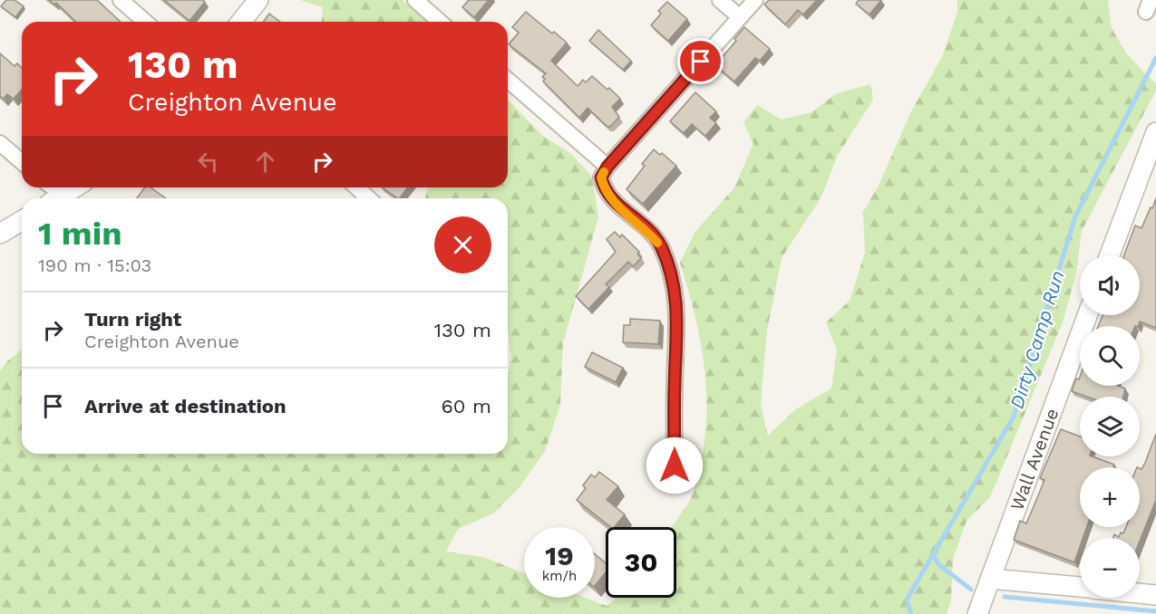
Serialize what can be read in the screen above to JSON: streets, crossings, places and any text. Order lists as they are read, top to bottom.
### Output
{
  "streets": {
    "street": ["Wall Avenue"]
  },
  "water": ["Dirty Camp Run"],
  "page": {
    "turn": ["130 m", "Creighton Avenue"],
    "heading": ["1 min", "190 m · 15:03"],
    "map_buttons": ["+", "−"],
    "list": [
      {
        "name": "Turn right",
        "note": "Creighton Avenue",
        "value": "130 m"
      },
      {
        "name": "Arrive at destination",
        "value": "60 m"
      }
    ],
    "speed": "19 km/h",
    "limit": "30"
  }
}
